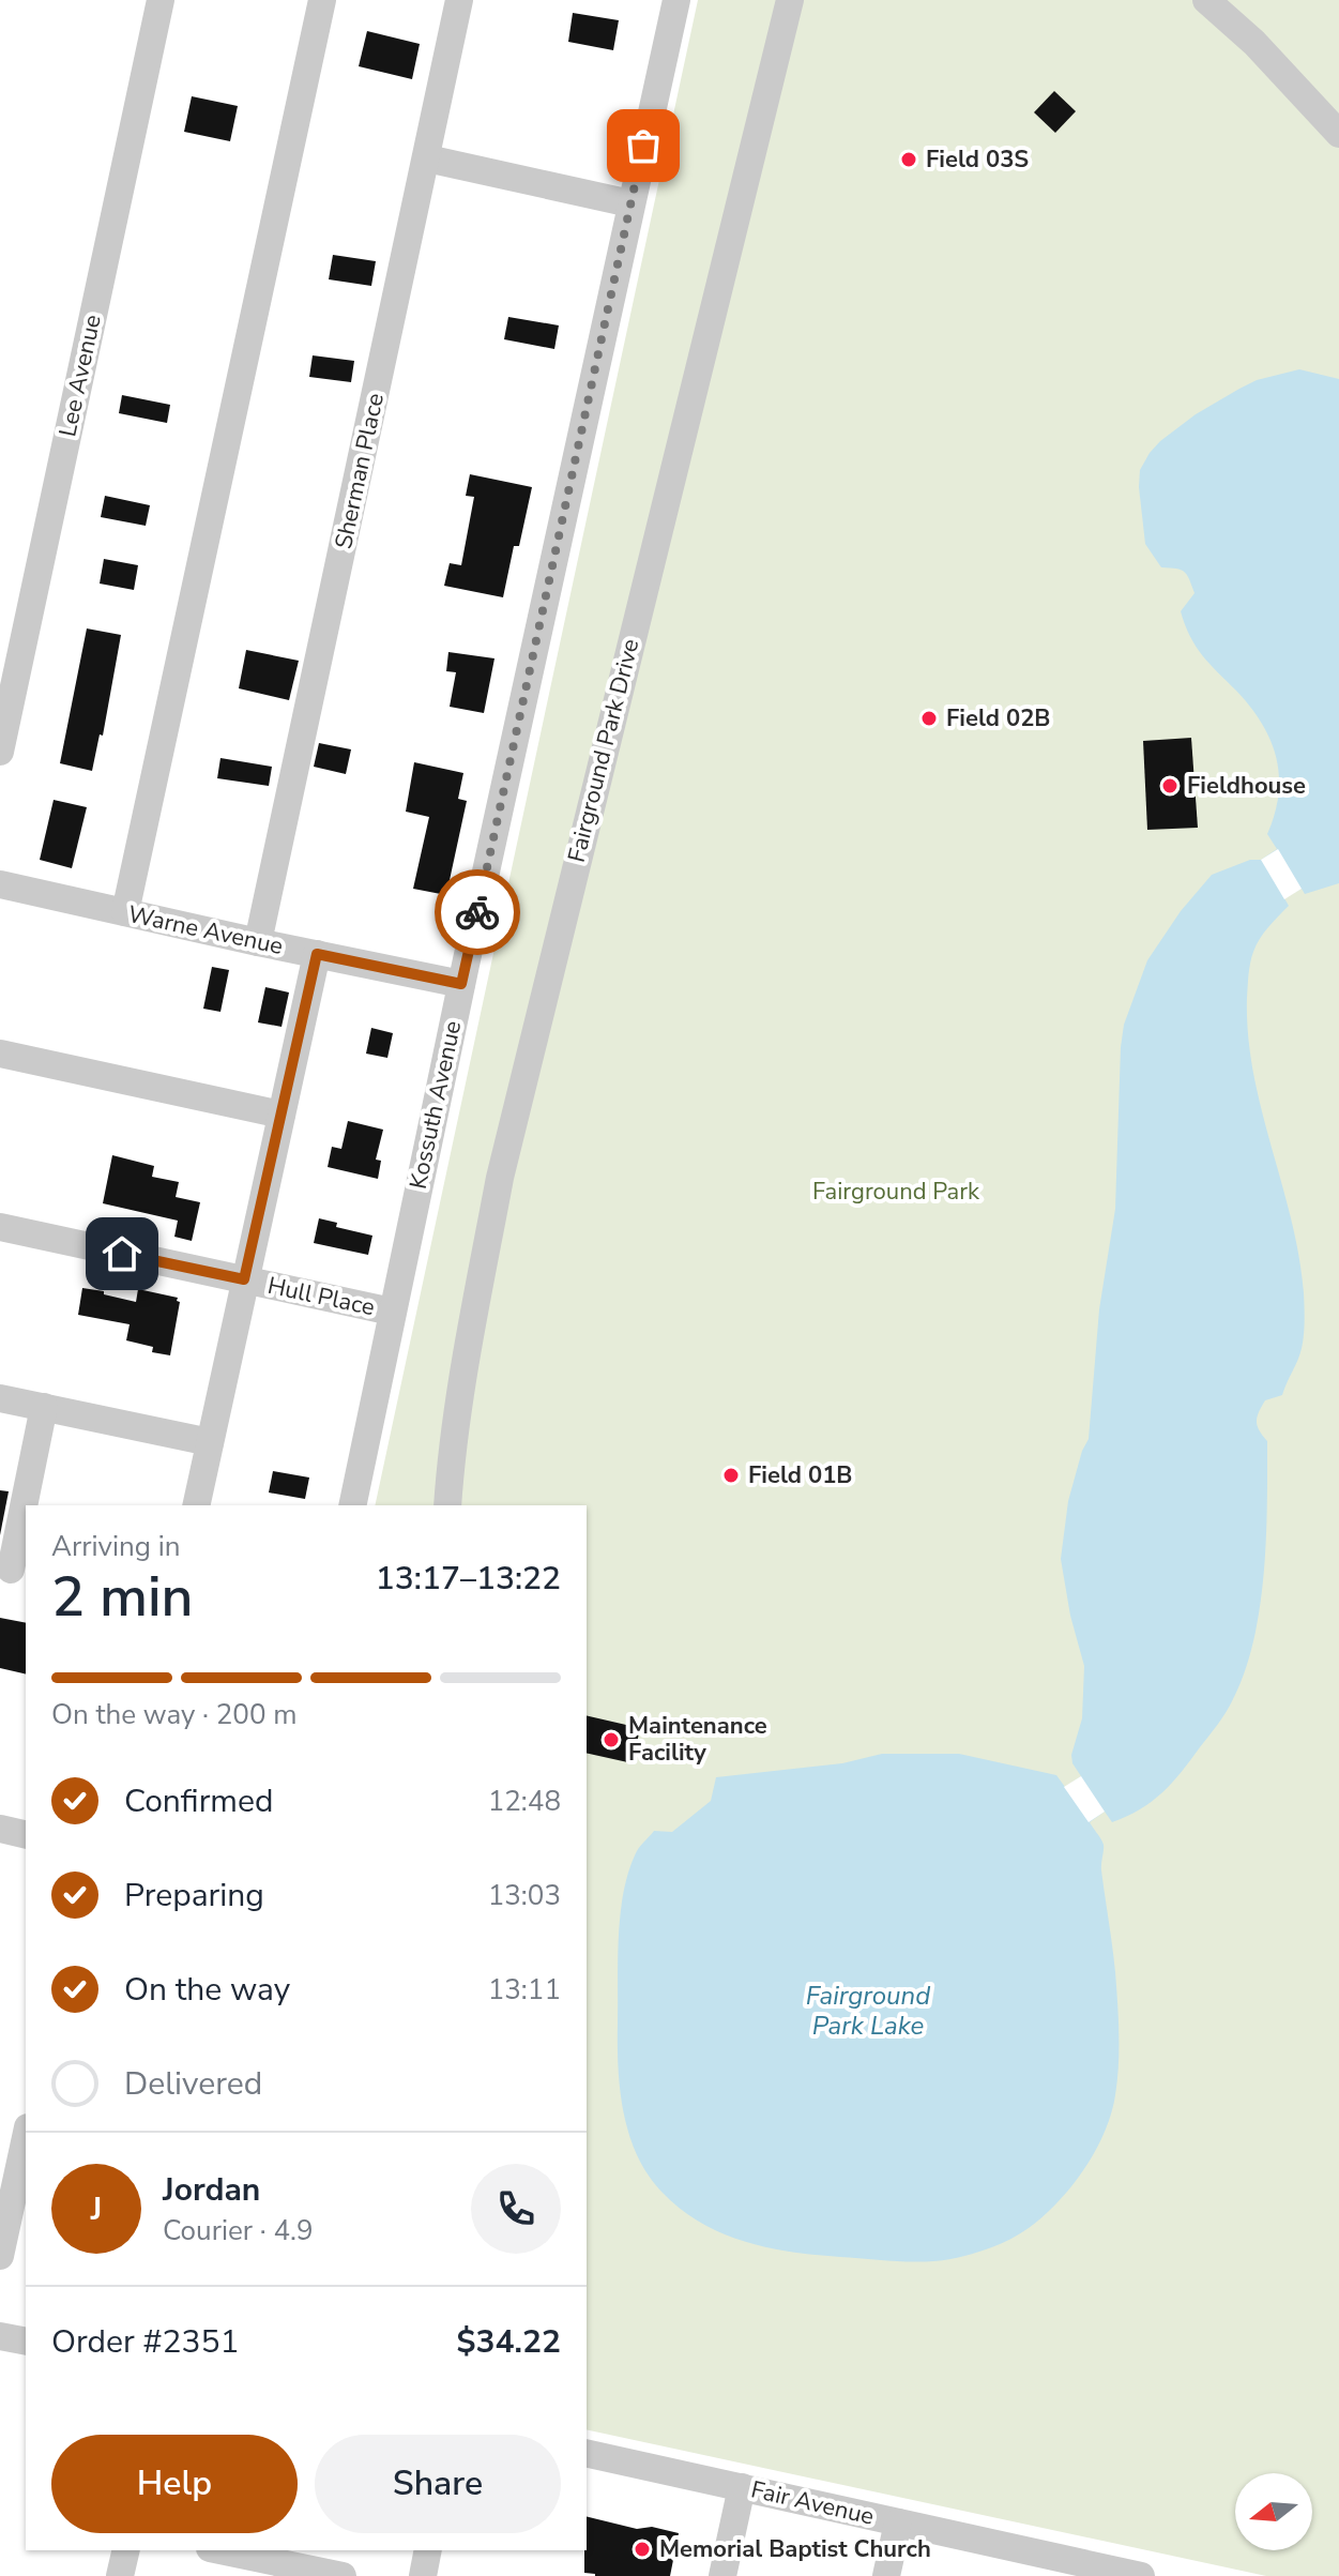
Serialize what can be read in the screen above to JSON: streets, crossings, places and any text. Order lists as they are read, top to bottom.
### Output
{
  "streets": {
    "street": [
      "Lee Avenue",
      "Sherman Place",
      "Fairground Park Drive",
      "Warne Avenue",
      "Kossuth Avenue",
      "Hull Place",
      "Fair Avenue"
    ]
  },
  "crossings": [
    ["Sherman Place", "Warne Avenue"],
    ["Warne Avenue", "Kossuth Avenue"],
    ["Kossuth Avenue", "Hull Place"]
  ],
  "water": ["Fairground Park Lake"],
  "parks": ["Fairground Park"],
  "places": [
    "Field 03S",
    "Field 02B",
    "Fieldhouse",
    "Field 01B",
    "Maintenance Facility",
    "Memorial Baptist Church"
  ],
  "north": "left",
  "page": {
    "heading": ["2 min", "Arriving in", "13:17–13:22"],
    "panel": [
      "Jordan",
      "Courier · 4.9",
      "Order #2351",
      "$34.22"
    ],
    "bar": "On the way · 200 m",
    "list": [
      ["Confirmed", "12:48"],
      ["Preparing", "13:03"],
      ["On the way", "13:11"],
      "Delivered"
    ],
    "round": "J",
    "buttons": ["Help", "Share"]
  }
}
